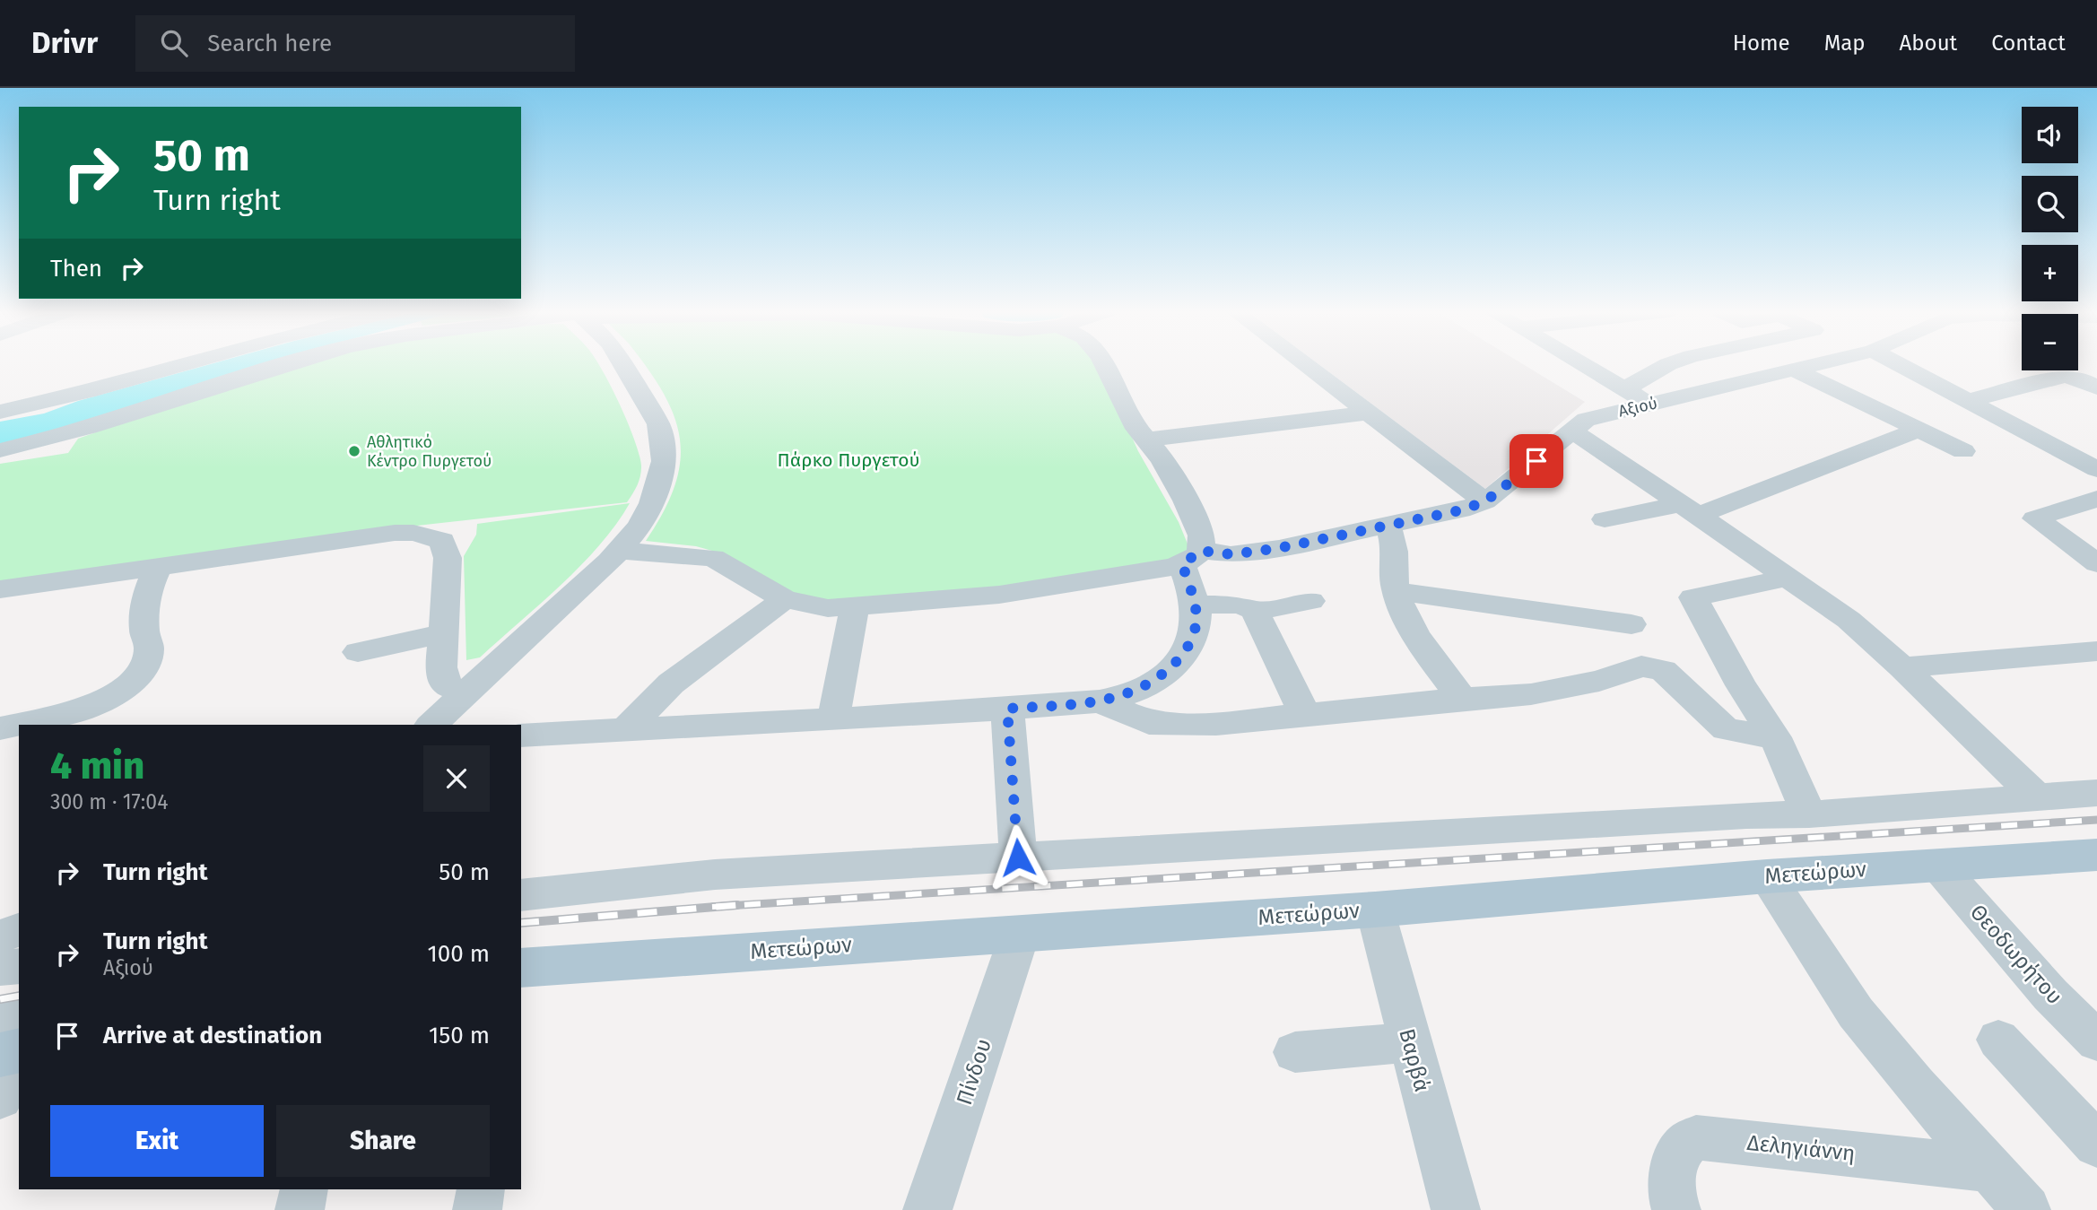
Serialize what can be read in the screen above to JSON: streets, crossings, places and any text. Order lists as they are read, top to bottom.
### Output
{
  "streets": {
    "main road": ["Μετεώρων"],
    "street": [
      "Αξιού",
      "Θεοδωρήτου",
      "Βαρβά",
      "Πίνδου",
      "Δεληγιάννη"
    ]
  },
  "crossings": [
    ["Μετεώρων", "Θεοδωρήτου"],
    ["Μετεώρων", "Βαρβά"],
    ["Μετεώρων", "Πίνδου"]
  ],
  "parks": ["Πάρκο Πυργετού"],
  "places": ["Αθλητικό Κέντρο Πυργετού"],
  "page": {
    "header": "Drivr",
    "search": "Search here",
    "nav": [
      "Home",
      "Map",
      "About",
      "Contact"
    ],
    "map_buttons": ["+", "−"],
    "turn": ["50 m", "Turn right"],
    "then": "Then",
    "heading": ["4 min", "300 m · 17:04"],
    "list": [
      {
        "name": "Turn right",
        "value": "50 m"
      },
      {
        "name": "Turn right",
        "note": "Αξιού",
        "value": "100 m"
      },
      {
        "name": "Arrive at destination",
        "value": "150 m"
      }
    ],
    "buttons": ["Exit", "Share"]
  }
}
